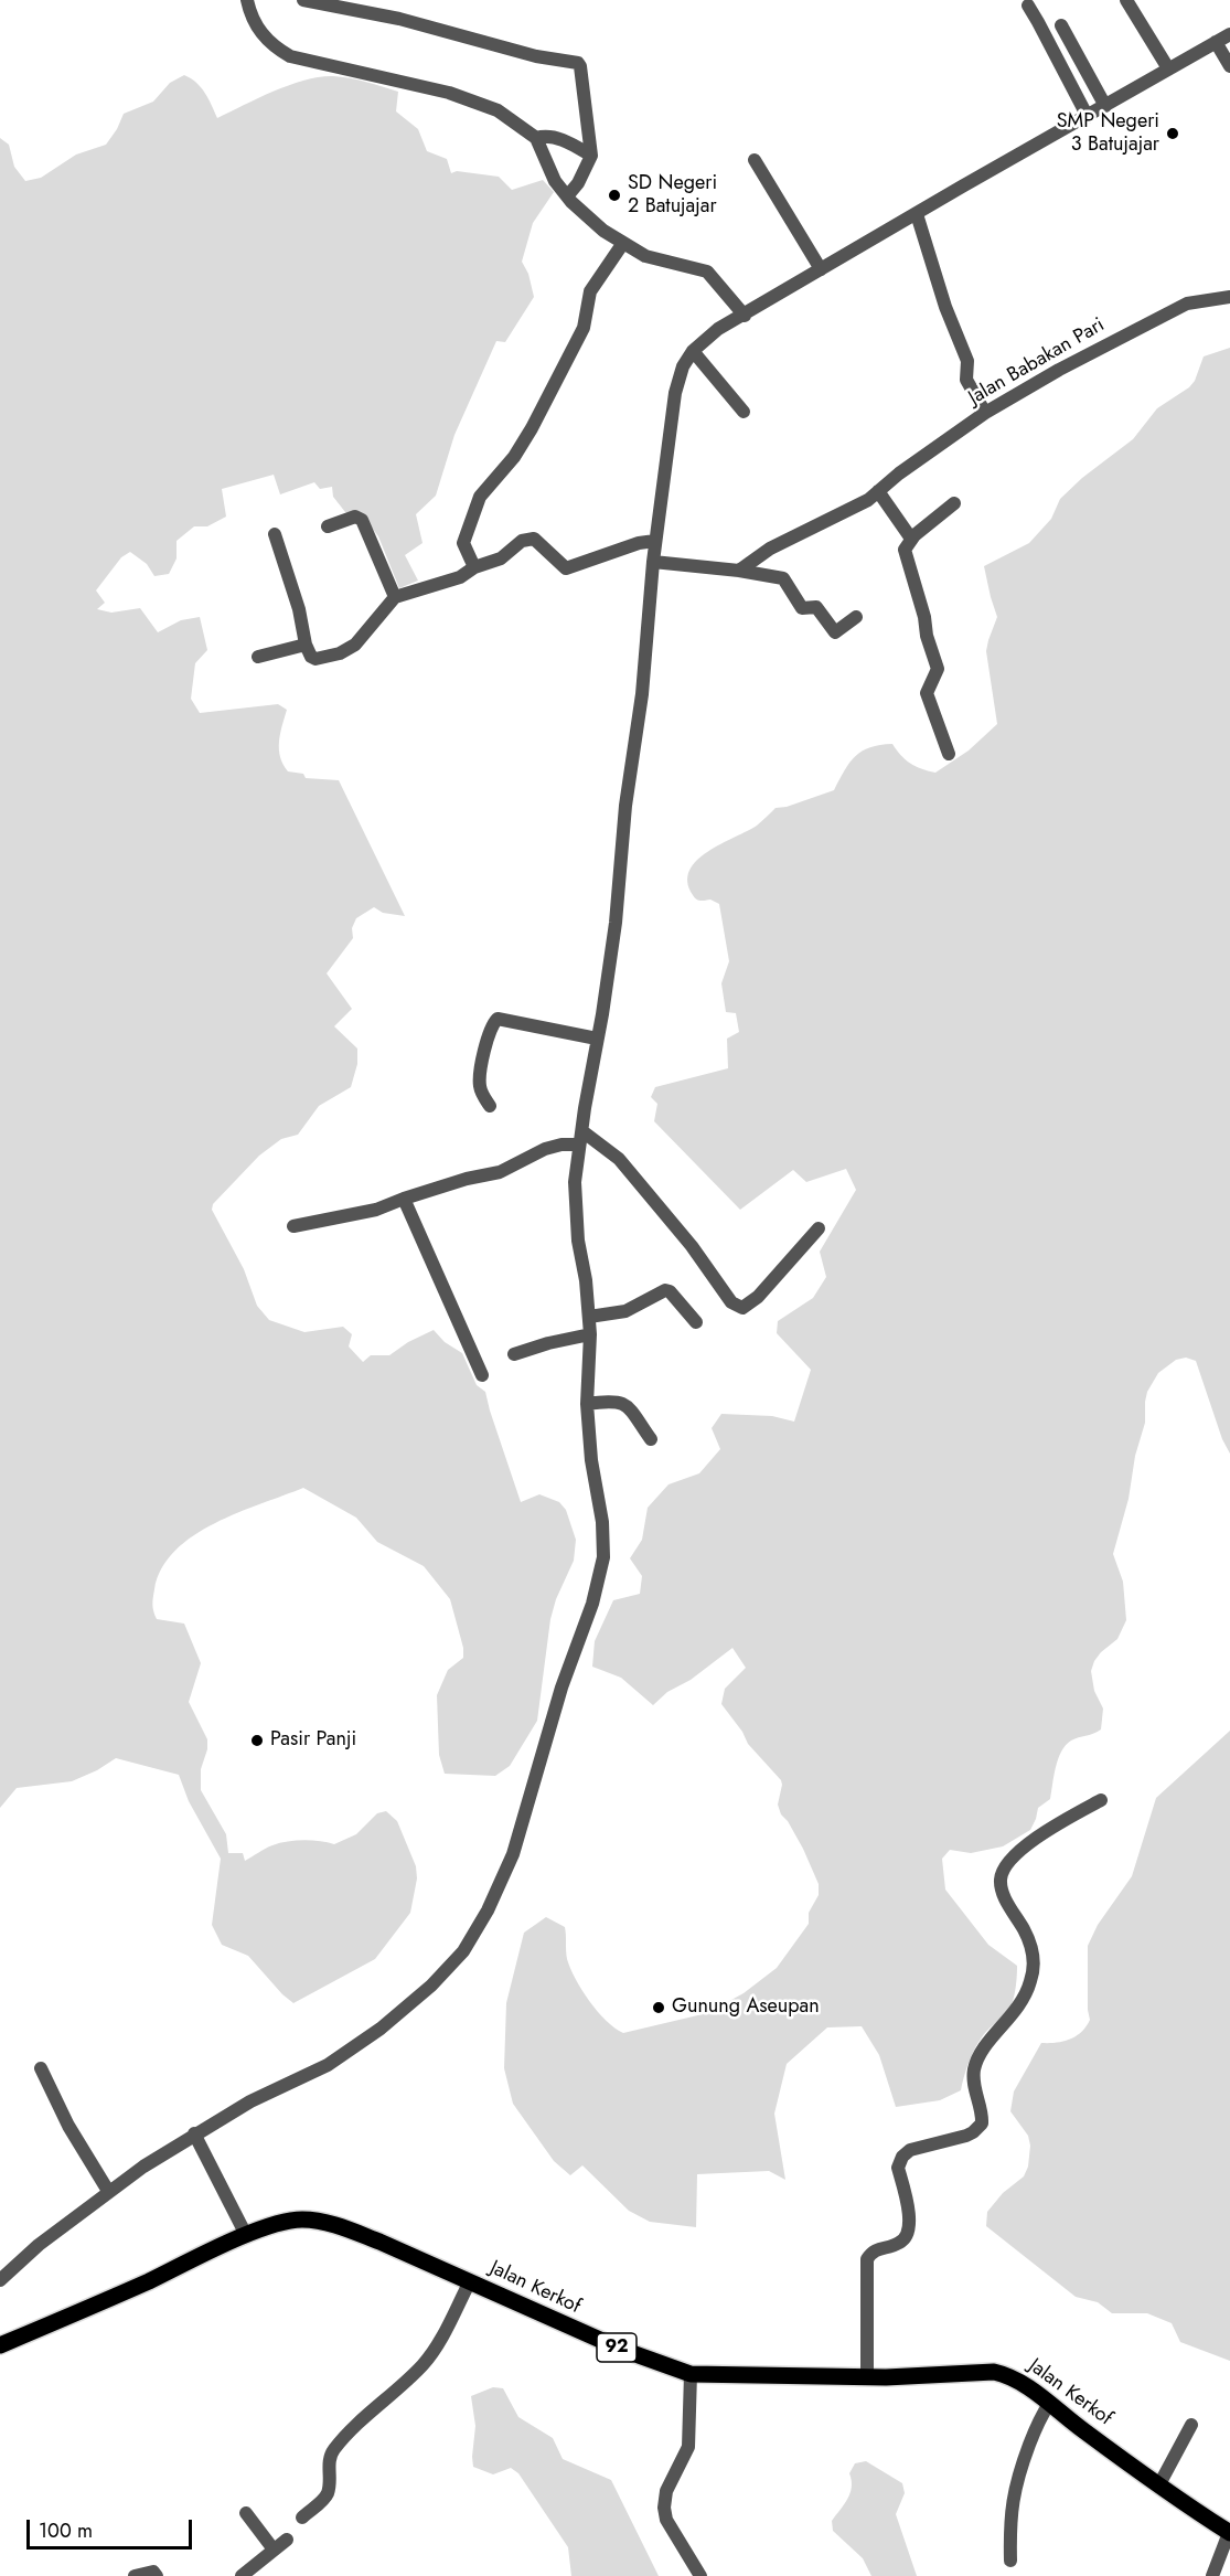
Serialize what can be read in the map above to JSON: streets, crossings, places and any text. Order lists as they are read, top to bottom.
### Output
{
  "streets": {
    "main road": ["Jalan Kerkof", "92"],
    "street": ["Jalan Babakan Pari"]
  },
  "places": [
    "SMP Negeri 3 Batujajar",
    "SD Negeri 2 Batujajar",
    "Pasir Panji",
    "Gunung Aseupan"
  ],
  "scale_bar": "100 m"
}
